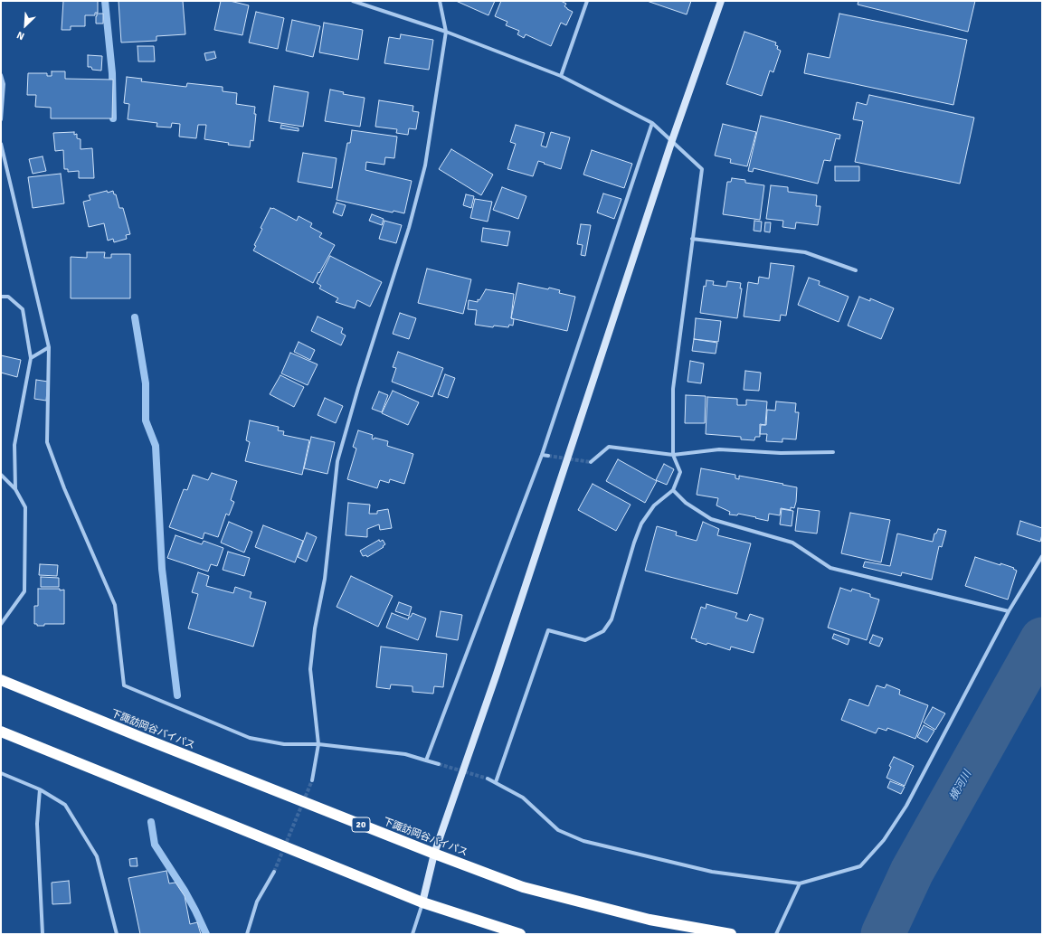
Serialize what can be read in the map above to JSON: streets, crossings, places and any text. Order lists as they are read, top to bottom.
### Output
{
  "streets": {
    "highway": ["下諏訪岡谷バイパス", "20"]
  },
  "water": ["横河川"],
  "north": "bottom left"
}
